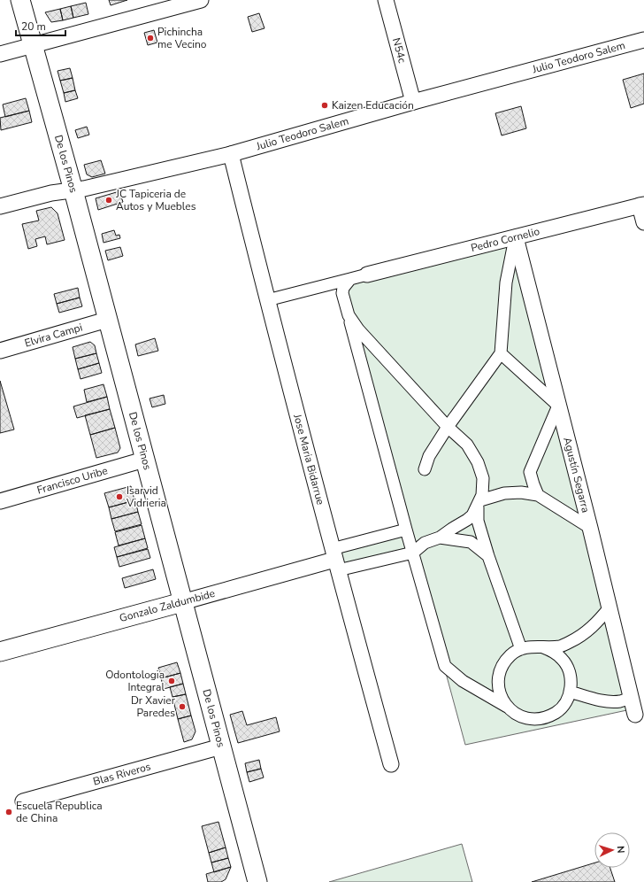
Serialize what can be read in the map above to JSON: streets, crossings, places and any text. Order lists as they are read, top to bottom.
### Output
{
  "streets": {
    "street": [
      "N54c",
      "Julio Teodoro Salem",
      "De los Pinos",
      "Pedro Cornelio",
      "Elvira Campi",
      "Jose Maria Bidarrue",
      "Agustín Segarra",
      "Francisco Uribe",
      "Gonzalo Zaldumbide",
      "Blas Riveros"
    ]
  },
  "crossings": [
    ["N54c", "Julio Teodoro Salem"],
    ["Julio Teodoro Salem", "De los Pinos"],
    ["Julio Teodoro Salem", "Jose Maria Bidarrue"],
    ["De los Pinos", "Elvira Campi"],
    ["De los Pinos", "Francisco Uribe"],
    ["De los Pinos", "Gonzalo Zaldumbide"],
    ["De los Pinos", "Blas Riveros"],
    ["Pedro Cornelio", "Agustín Segarra"],
    ["Jose Maria Bidarrue", "Gonzalo Zaldumbide"]
  ],
  "places": [
    "Pichincha me Vecino",
    "Kaizen Educación",
    "JC Tapiceria de Autos y Muebles",
    "Isarvid Vidrieria",
    "Odontologia Integral",
    "Dr Xavier Paredes",
    "Escuela Republica de China"
  ],
  "scale_bar": "20 m",
  "north": "right"
}
